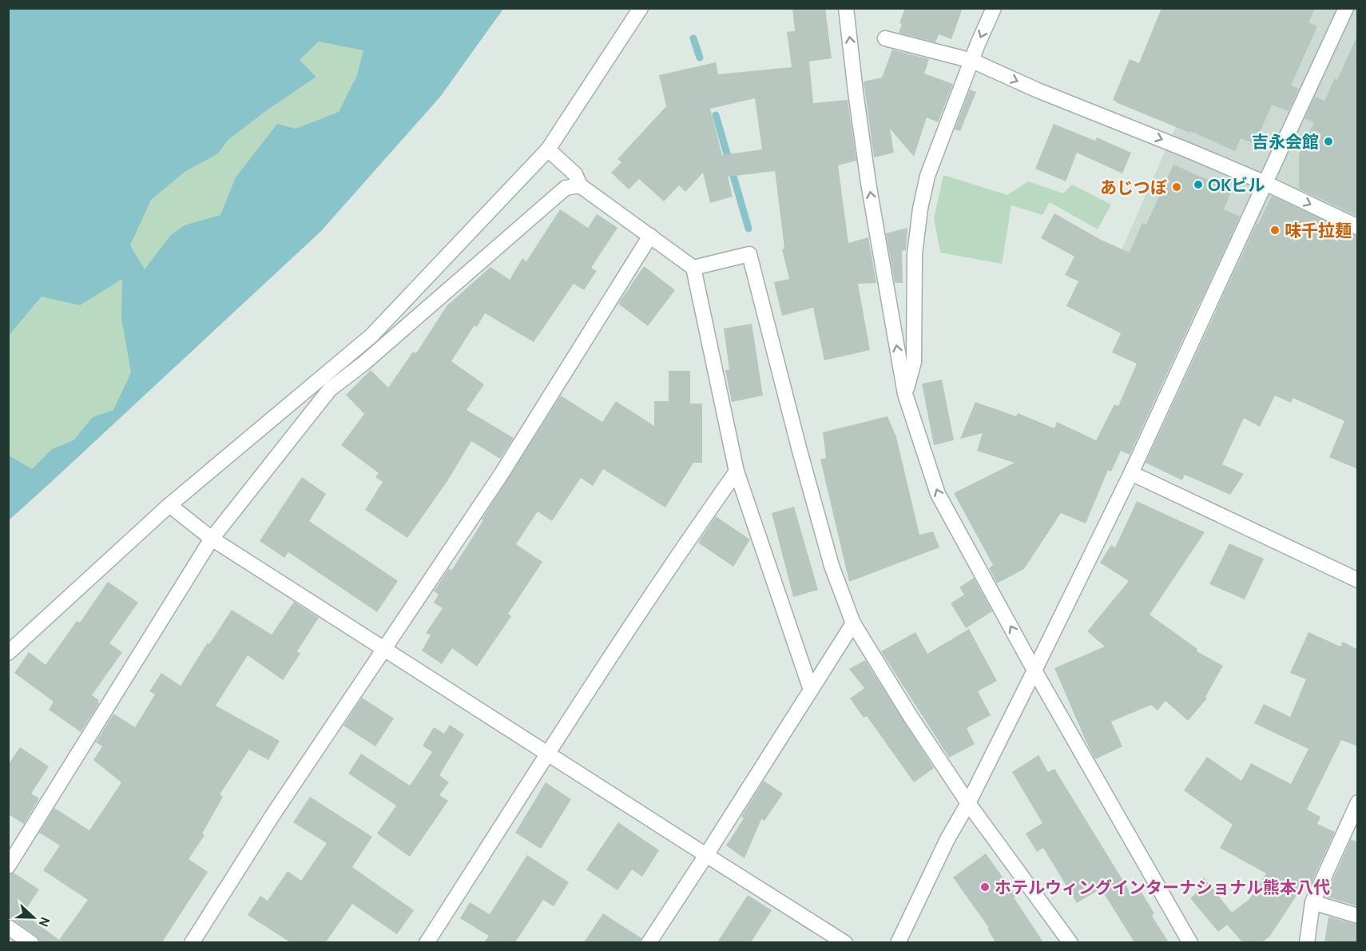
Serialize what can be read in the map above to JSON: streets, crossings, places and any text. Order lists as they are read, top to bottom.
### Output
{
  "places": [
    "吉永会館",
    "OKビル",
    "あじつぼ",
    "味千拉麺",
    "ホテルウィングインターナショナル熊本八代"
  ],
  "north": "right"
}
